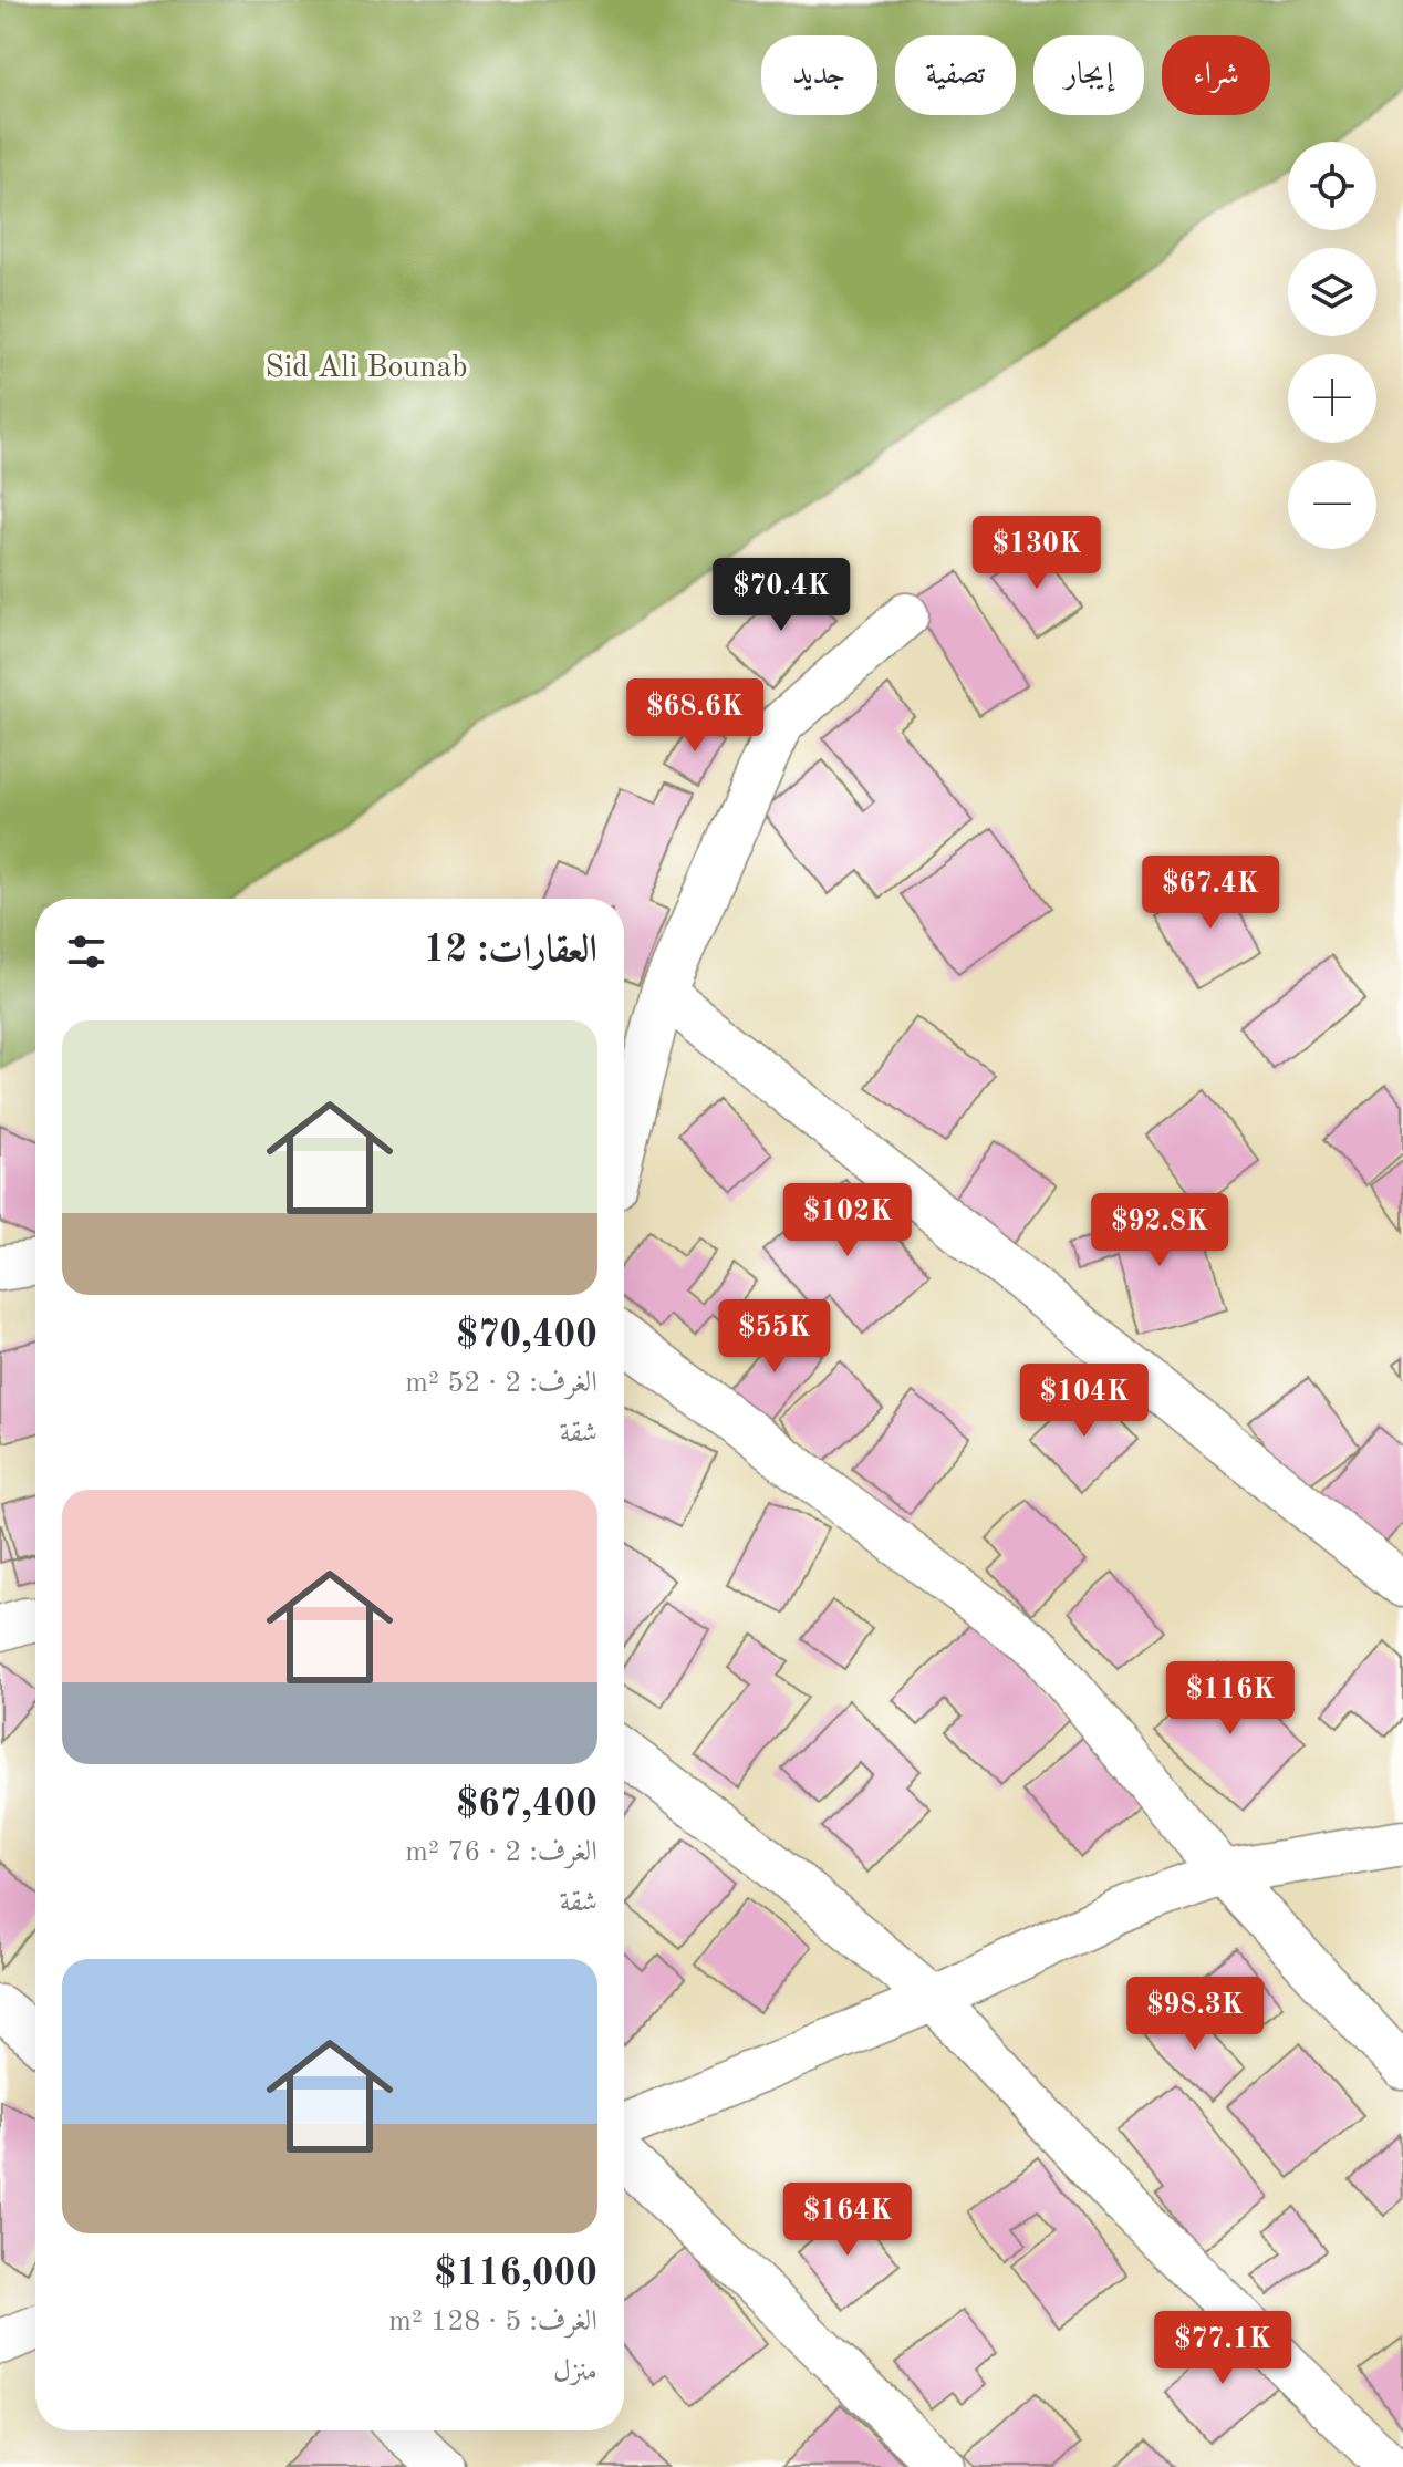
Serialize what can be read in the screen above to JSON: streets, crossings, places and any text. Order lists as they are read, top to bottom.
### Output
{
  "parks": ["Sid Ali Bounab"],
  "page": {
    "chip": [
      "شراء",
      "إيجار",
      "تصفية",
      "جديد"
    ],
    "map_buttons": ["+", "−"],
    "price": [
      "$130K",
      "$70.4K",
      "$68.6K",
      "$67.4K",
      "$102K",
      "$92.8K",
      "$55K",
      "$104K",
      "$116K",
      "$98.3K",
      "$164K",
      "$77.1K"
    ],
    "heading": "العقارات: 12",
    "list": [
      {
        "name": "$70,400",
        "note": "الغرف: 2 · 52 m² · شقة"
      },
      {
        "name": "$67,400",
        "note": "الغرف: 2 · 76 m² · شقة"
      },
      {
        "name": "$116,000",
        "note": "الغرف: 5 · 128 m² · منزل"
      }
    ]
  }
}
